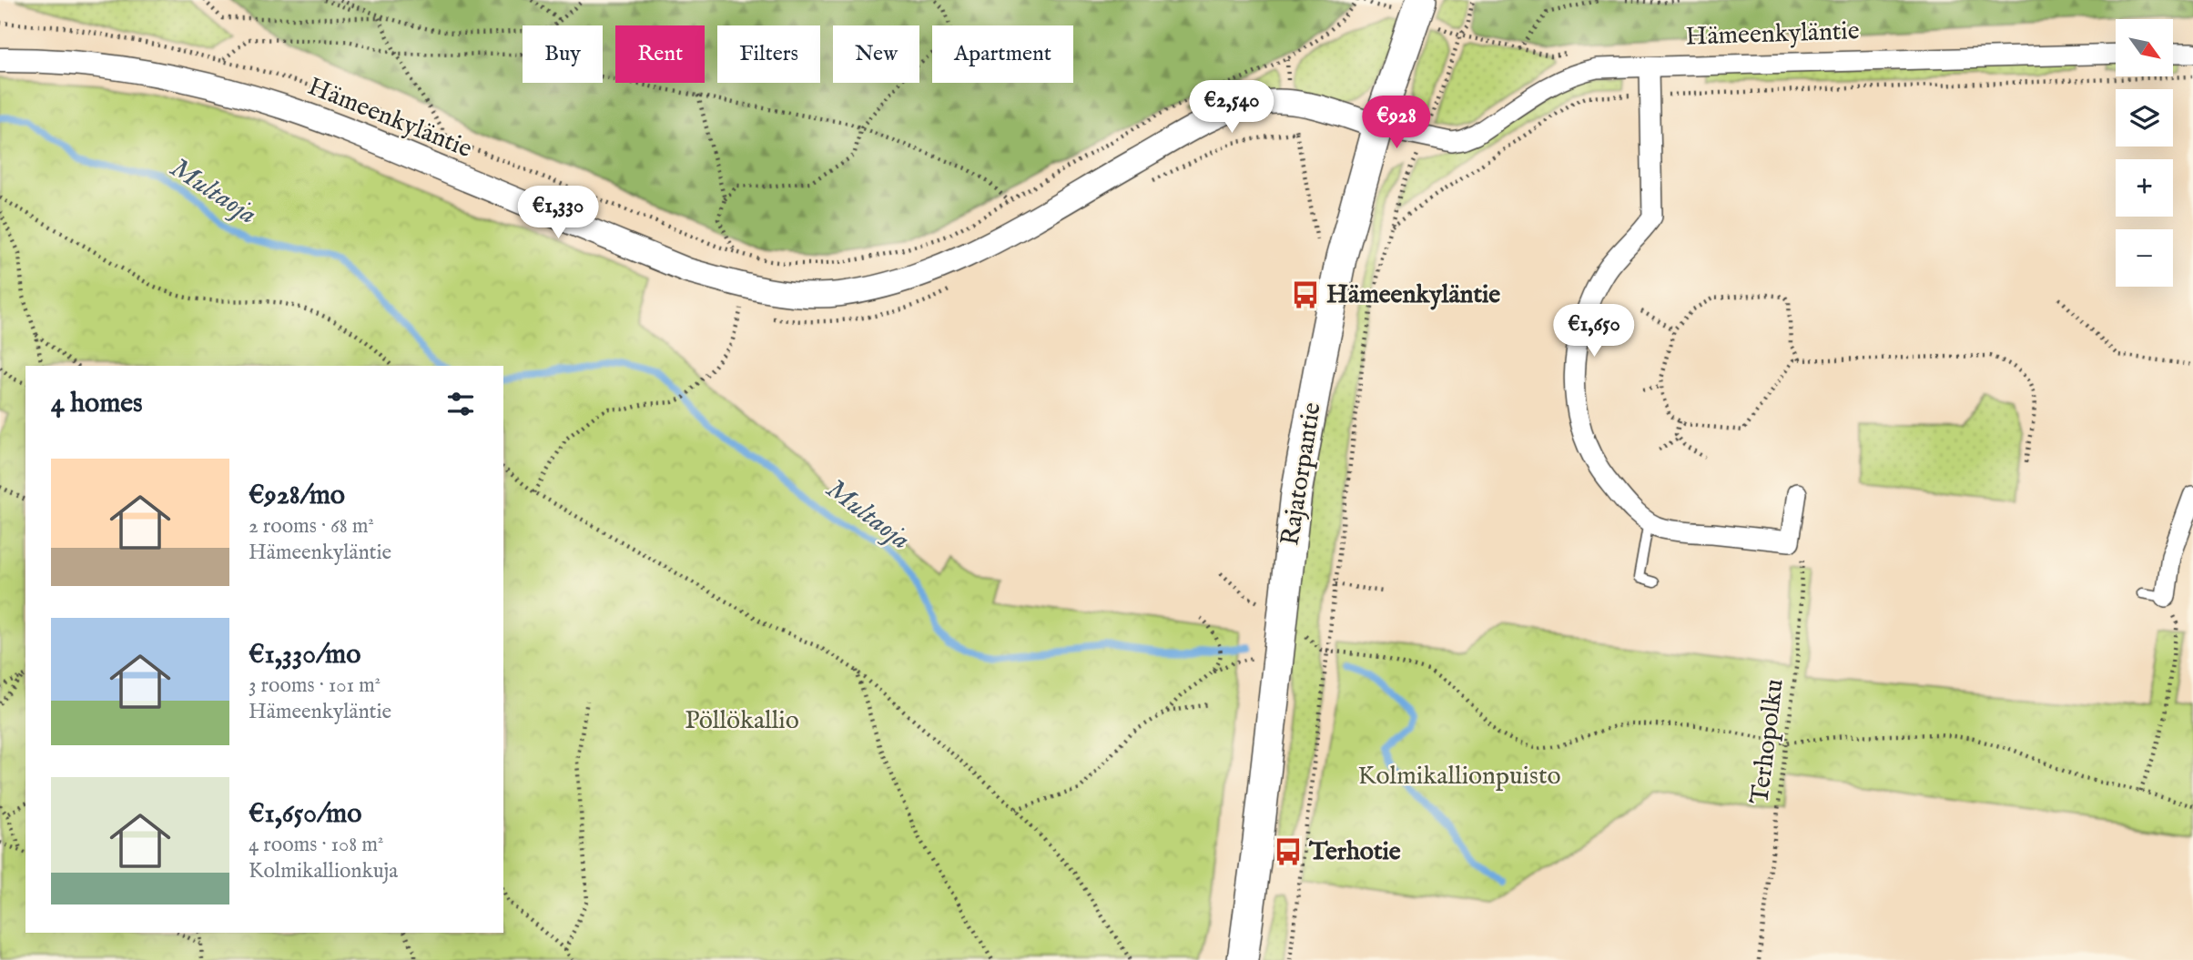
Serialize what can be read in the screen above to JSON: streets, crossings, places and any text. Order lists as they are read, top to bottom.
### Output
{
  "streets": {
    "main road": ["Rajatorpantie"],
    "street": ["Hämeenkyläntie"],
    "path": ["Terhopolku"]
  },
  "crossings": [
    ["Hämeenkyläntie", "Rajatorpantie"]
  ],
  "water": ["Multaoja"],
  "parks": ["Pöllökallio", "Kolmikallionpuisto"],
  "places": {
    "bus stop": ["Hämeenkyläntie", "Terhotie"]
  },
  "north": "bottom right",
  "page": {
    "map_buttons": ["+", "−"],
    "chip": [
      "Buy",
      "Rent",
      "Filters",
      "New",
      "Apartment"
    ],
    "price": [
      "€2,540",
      "€928",
      "€1,330",
      "€1,650"
    ],
    "heading": "4 homes",
    "list": [
      {
        "name": "€928/mo",
        "note": "2 rooms · 68 m² · Hämeenkyläntie"
      },
      {
        "name": "€1,330/mo",
        "note": "3 rooms · 101 m² · Hämeenkyläntie"
      },
      {
        "name": "€1,650/mo",
        "note": "4 rooms · 108 m² · Kolmikallionkuja"
      }
    ]
  }
}
